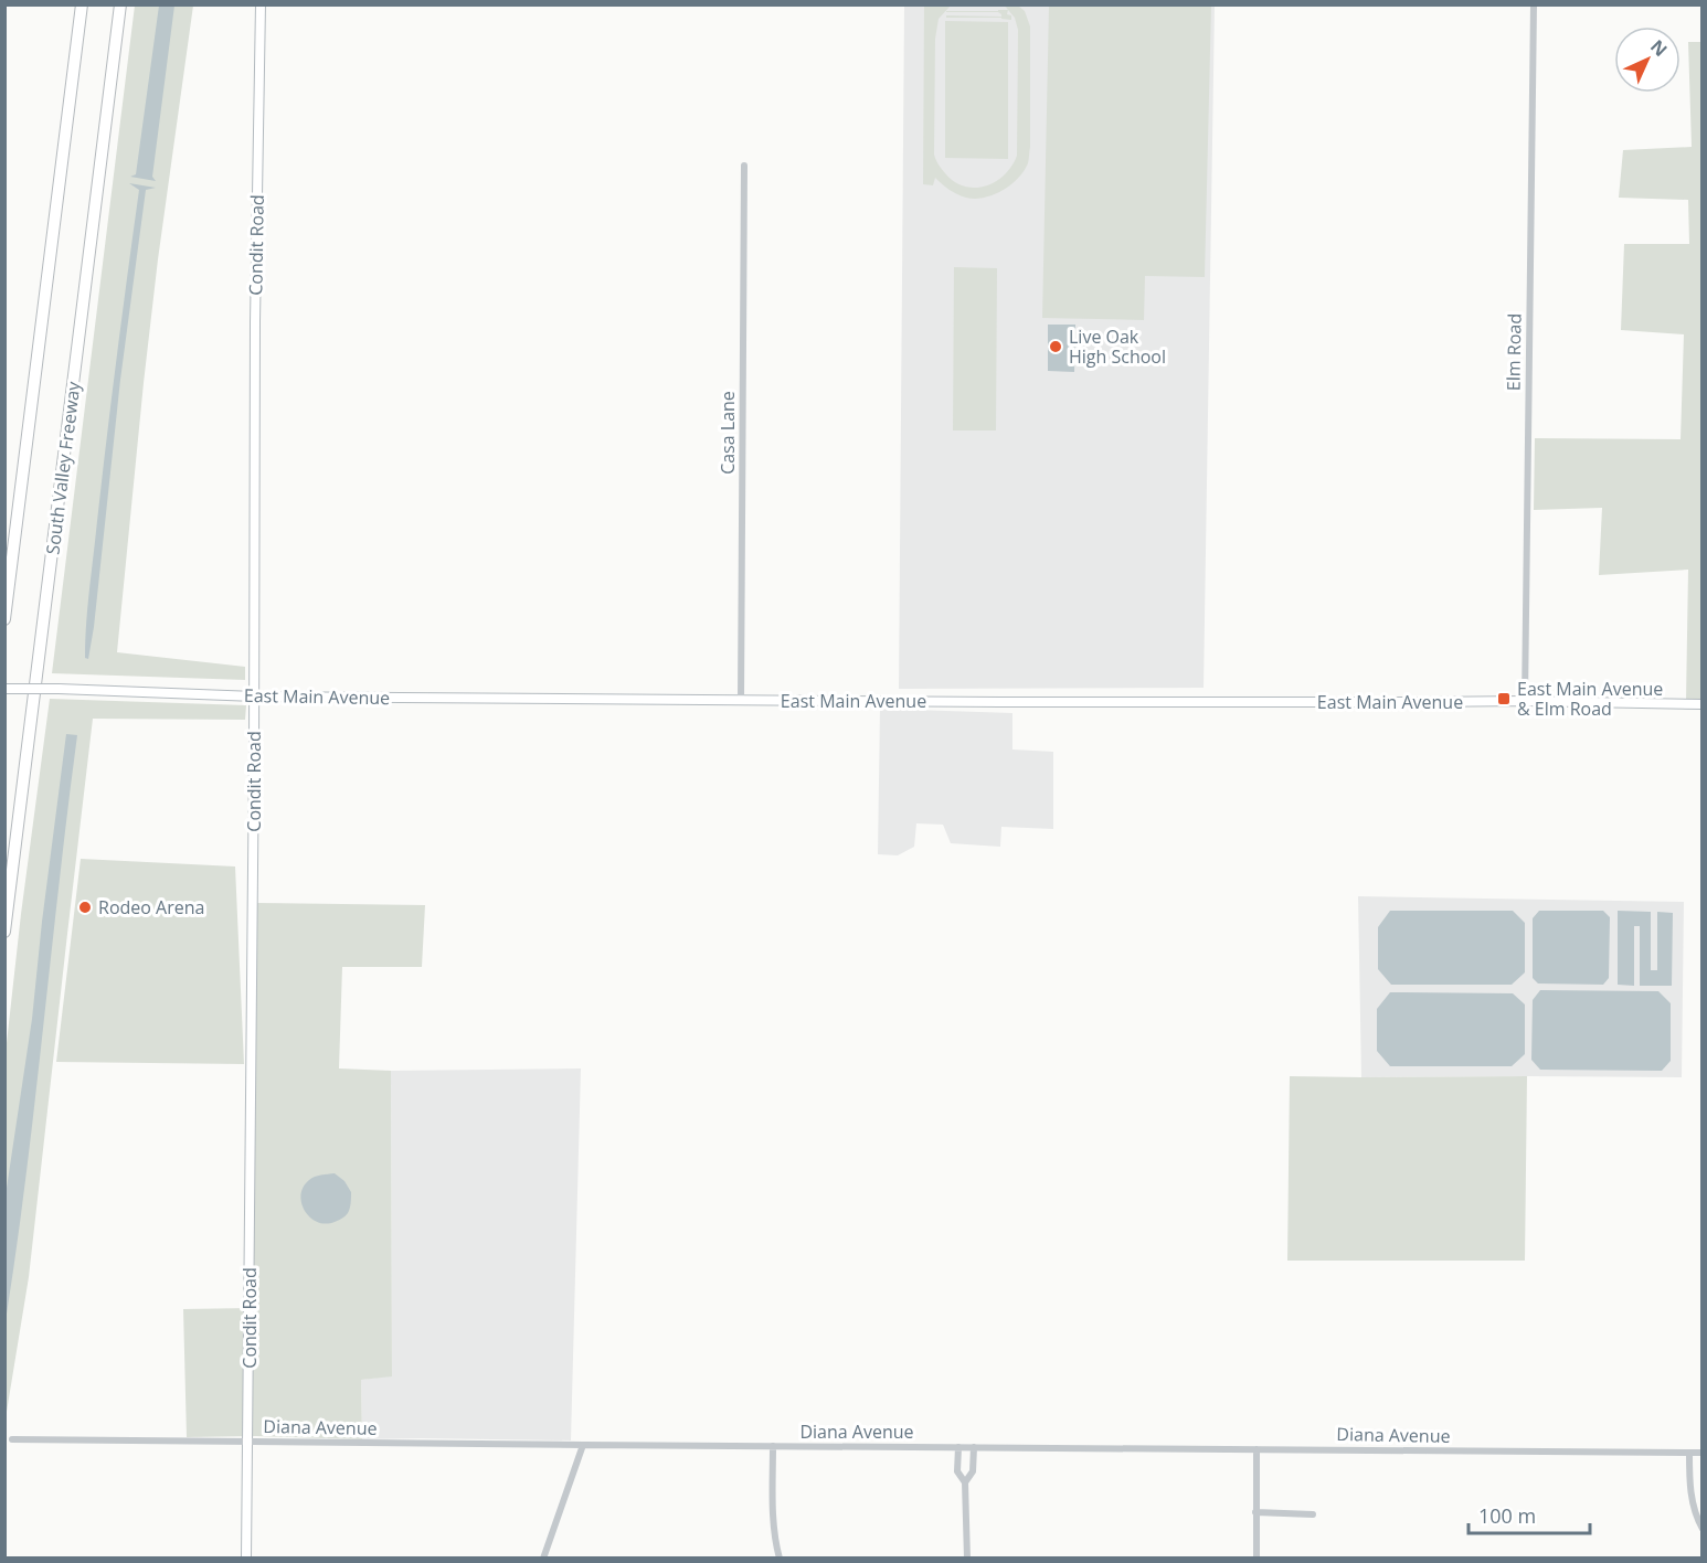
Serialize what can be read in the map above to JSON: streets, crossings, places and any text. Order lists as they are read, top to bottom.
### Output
{
  "streets": {
    "highway": ["South Valley Freeway"],
    "street": [
      "Condit Road",
      "Elm Road",
      "Casa Lane",
      "East Main Avenue",
      "Diana Avenue"
    ]
  },
  "crossings": [
    ["Condit Road", "East Main Avenue"],
    ["Condit Road", "Diana Avenue"],
    ["Elm Road", "East Main Avenue"],
    ["Casa Lane", "East Main Avenue"]
  ],
  "places": {
    "other": ["Live Oak High School", "Rodeo Arena"],
    "transit": ["East Main Avenue & Elm Road"]
  },
  "scale_bar": "100 m",
  "north": "top right"
}
